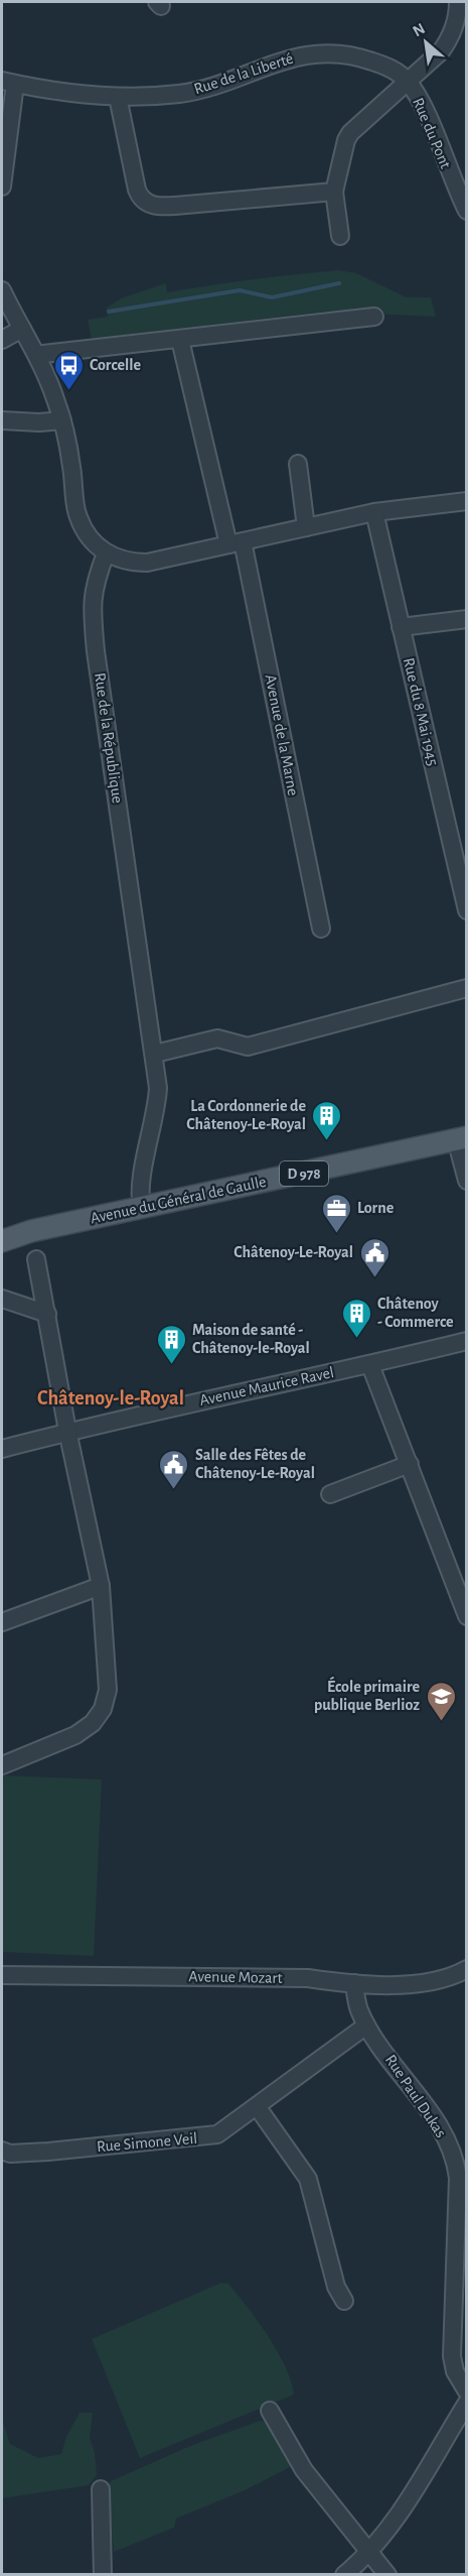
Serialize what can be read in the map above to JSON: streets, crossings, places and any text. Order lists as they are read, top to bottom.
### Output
{
  "streets": {
    "main road": ["D 978", "Avenue du Général de Gaulle"],
    "street": [
      "Rue de la Liberté",
      "Rue du Pont",
      "Rue du 8 Mai 1945",
      "Avenue de la Marne",
      "Rue de la République",
      "Avenue Maurice Ravel",
      "Avenue Mozart",
      "Rue Paul Dukas",
      "Rue Simone Veil"
    ]
  },
  "crossings": [
    ["Rue de la Liberté", "Rue du Pont"],
    ["Rue de la République", "Avenue du Général de Gaulle"],
    ["Avenue Mozart", "Rue Paul Dukas"],
    ["Rue Paul Dukas", "Rue Simone Veil"]
  ],
  "districts": ["Châtenoy-le-Royal"],
  "places": {
    "bus stop": ["Corcelle"],
    "building": ["La Cordonnerie de Châtenoy-Le-Royal", "Châtenoy - Commerce", "Maison de santé - Châtenoy-le-Royal"],
    "office": ["Lorne"],
    "public building": ["Châtenoy-Le-Royal", "Salle des Fêtes de Châtenoy-Le-Royal"],
    "school or university": ["École primaire publique Berlioz"]
  },
  "north": "top left"
}
